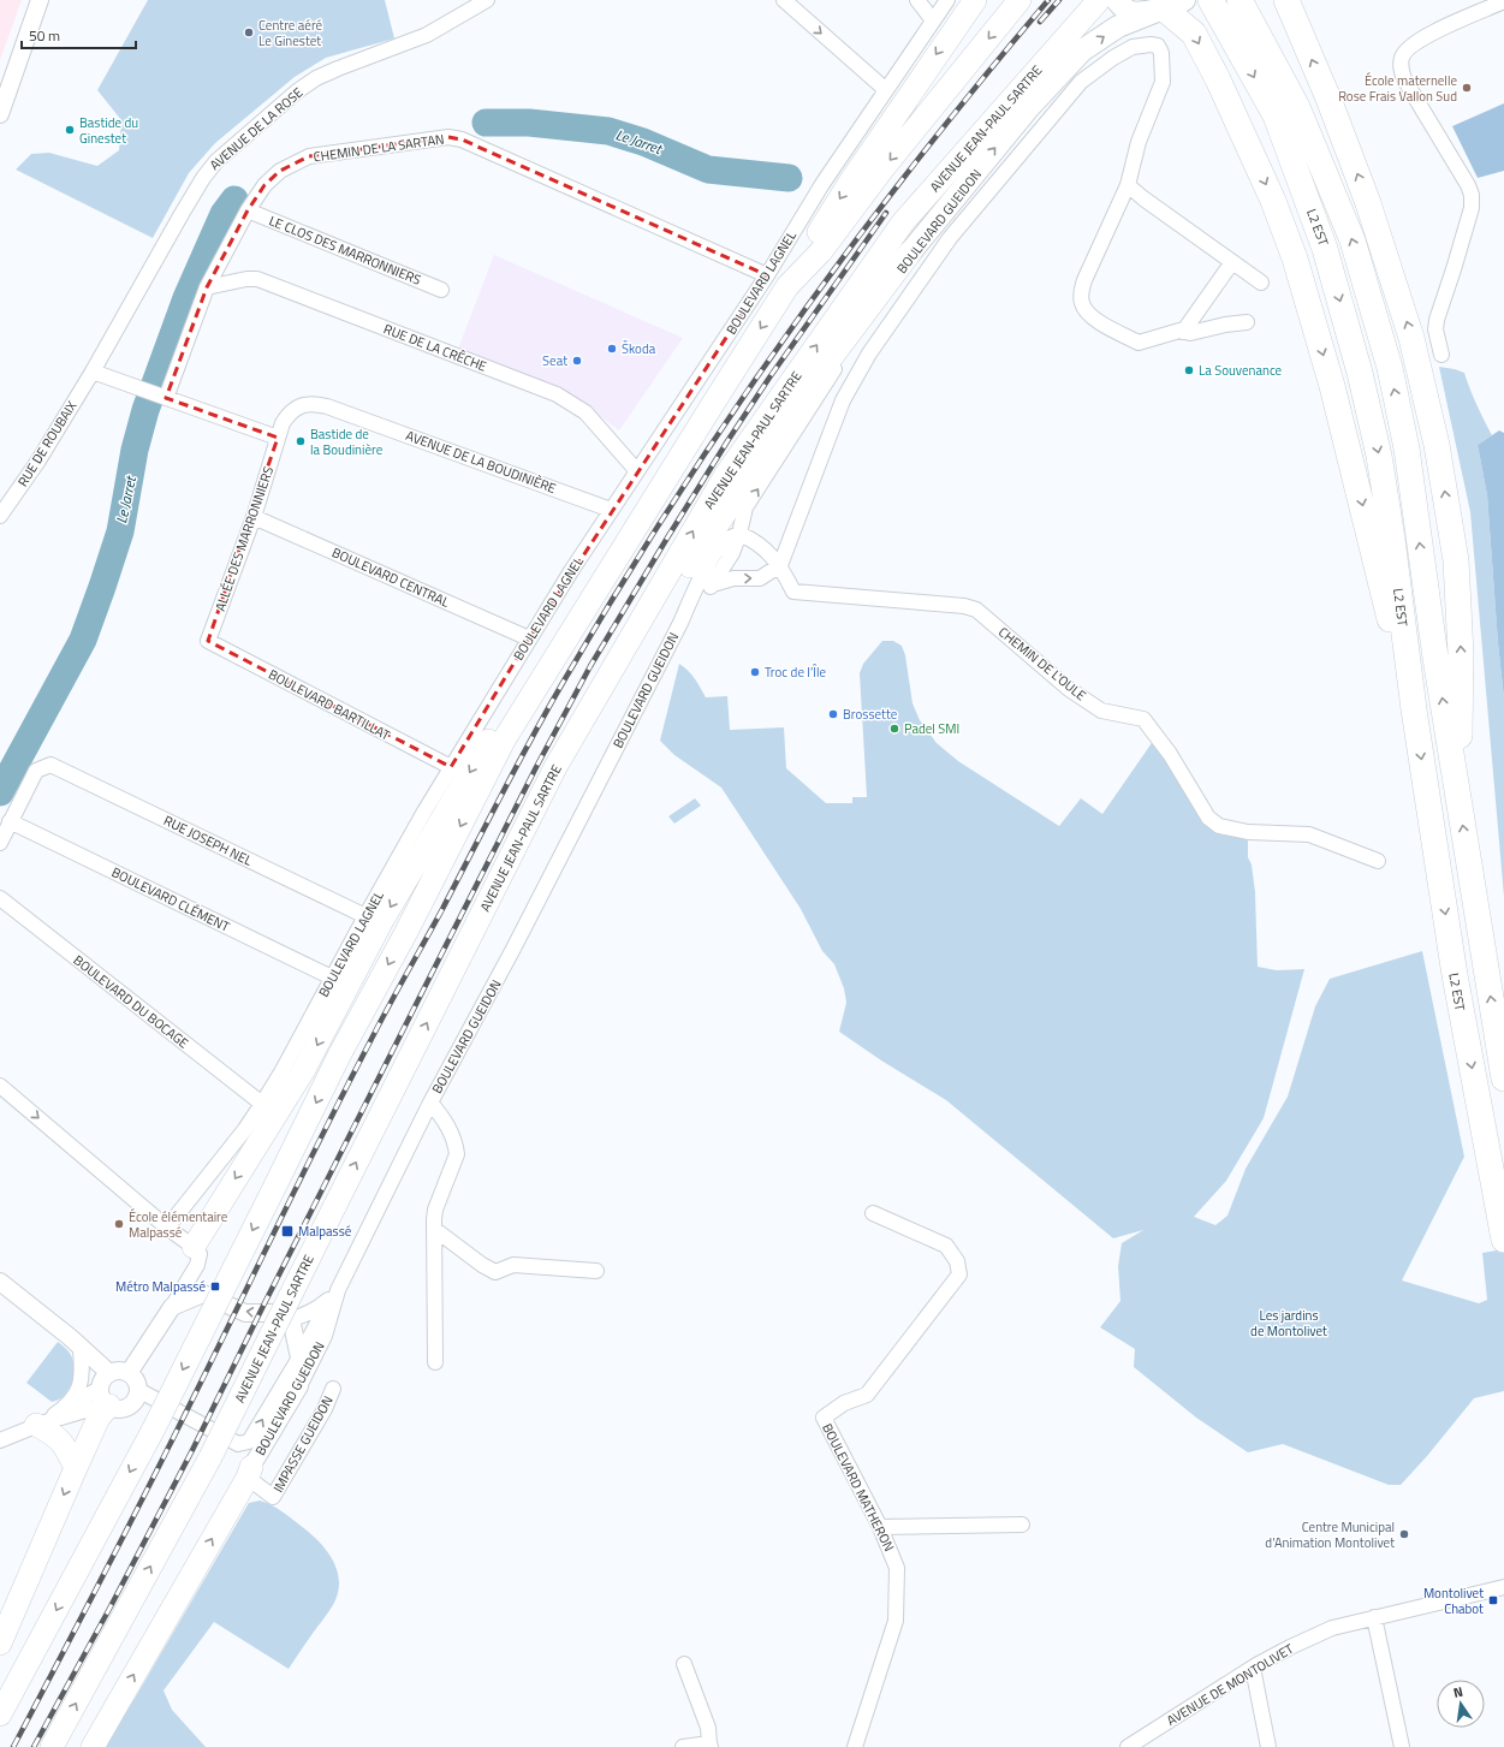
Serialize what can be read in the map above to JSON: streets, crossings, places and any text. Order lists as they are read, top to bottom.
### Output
{
  "streets": {
    "highway": ["AVENUE JEAN-PAUL SARTRE", "L2 EST"],
    "main road": ["BOULEVARD GUEIDON"],
    "street": [
      "AVENUE DE LA ROSE",
      "CHEMIN DE LA SARTAN",
      "LE CLOS DES MARRONNIERS",
      "BOULEVARD LAGNEL",
      "RUE DE LA CRÊCHE",
      "RUE DE ROUBAIX",
      "AVENUE DE LA BOUDINIÈRE",
      "ALLÉE DES MARRONNIERS",
      "BOULEVARD CENTRAL",
      "CHEMIN DE L'OULE",
      "BOULEVARD BARTILLAT",
      "RUE JOSEPH NEL",
      "BOULEVARD CLÉMENT",
      "BOULEVARD DU BOCAGE",
      "IMPASSE GUEIDON",
      "BOULEVARD MATHERON",
      "AVENUE DE MONTOLIVET"
    ]
  },
  "crossings": [
    ["AVENUE DE LA ROSE", "RUE DE ROUBAIX"],
    ["CHEMIN DE LA SARTAN", "LE CLOS DES MARRONNIERS"],
    ["CHEMIN DE LA SARTAN", "BOULEVARD LAGNEL"],
    ["CHEMIN DE LA SARTAN", "RUE DE LA CRÊCHE"],
    ["BOULEVARD GUEIDON", "CHEMIN DE L'OULE"],
    ["BOULEVARD GUEIDON", "IMPASSE GUEIDON"],
    ["BOULEVARD LAGNEL", "RUE DE LA CRÊCHE"],
    ["BOULEVARD LAGNEL", "AVENUE DE LA BOUDINIÈRE"],
    ["BOULEVARD LAGNEL", "BOULEVARD CENTRAL"],
    ["BOULEVARD LAGNEL", "BOULEVARD BARTILLAT"],
    ["BOULEVARD LAGNEL", "RUE JOSEPH NEL"],
    ["BOULEVARD LAGNEL", "BOULEVARD CLÉMENT"],
    ["BOULEVARD LAGNEL", "BOULEVARD DU BOCAGE"],
    ["AVENUE DE LA BOUDINIÈRE", "ALLÉE DES MARRONNIERS"],
    ["ALLÉE DES MARRONNIERS", "BOULEVARD CENTRAL"],
    ["ALLÉE DES MARRONNIERS", "BOULEVARD BARTILLAT"],
    ["RUE JOSEPH NEL", "BOULEVARD CLÉMENT"]
  ],
  "water": ["Le Jarret"],
  "parks": ["Les jardins de Montolivet"],
  "places": {
    "other": [
      "Centre aéré Le Ginestet",
      "École maternelle Rose Frais Vallon Sud",
      "Bastide du Ginestet",
      "Škoda",
      "Seat",
      "La Souvenance",
      "Bastide de la Boudinière",
      "Troc de l'Île",
      "Brossette",
      "Padel SMI",
      "École élémentaire Malpassé",
      "Centre Municipal d'Animation Montolivet"
    ],
    "transit": ["Malpassé", "Métro Malpassé", "Montolivet Chabot"]
  },
  "scale_bar": "50 m",
  "north": "top"
}
